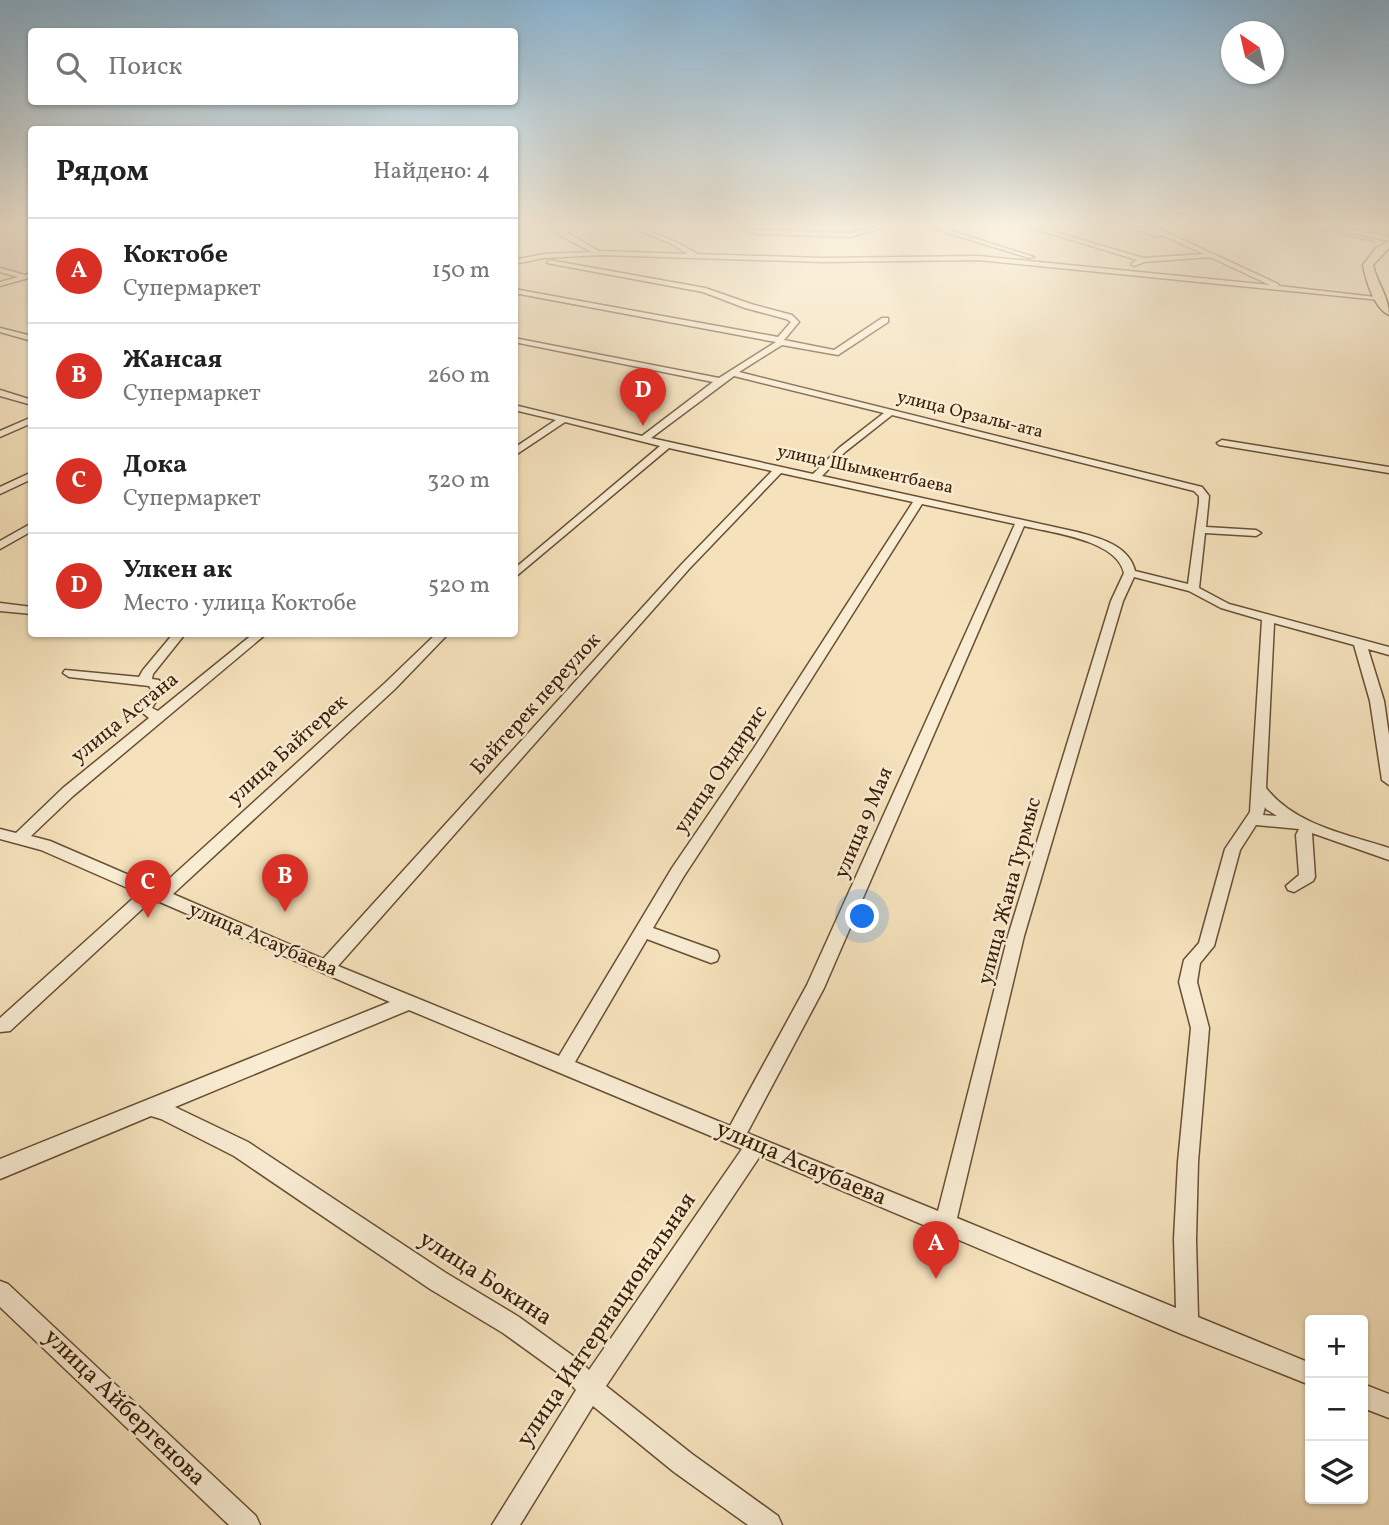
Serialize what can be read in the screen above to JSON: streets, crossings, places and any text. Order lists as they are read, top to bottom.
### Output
{
  "streets": {
    "street": [
      "улица Орзалы-ата",
      "улица Шымкентбаева",
      "Байтерек переулок",
      "улица Астана",
      "улица Байтерек",
      "улица Ондирис",
      "улица 9 Мая",
      "улица Жана Турмыс",
      "улица Асаубаева",
      "улица Бокина",
      "улица Интернациональная",
      "улица Айбергенова"
    ]
  },
  "crossings": [
    ["улица Шымкентбаева", "Байтерек переулок"],
    ["улица Шымкентбаева", "улица Ондирис"],
    ["улица Шымкентбаева", "улица 9 Мая"],
    ["улица Шымкентбаева", "улица Жана Турмыс"],
    ["Байтерек переулок", "улица Асаубаева"],
    ["улица Астана", "улица Асаубаева"],
    ["улица Байтерек", "улица Асаубаева"],
    ["улица Ондирис", "улица Асаубаева"],
    ["улица 9 Мая", "улица Асаубаева"],
    ["улица 9 Мая", "улица Интернациональная"],
    ["улица Жана Турмыс", "улица Асаубаева"],
    ["улица Асаубаева", "улица Интернациональная"],
    ["улица Бокина", "улица Интернациональная"]
  ],
  "north": "top left",
  "page": {
    "search": "Поиск",
    "heading": ["Рядом", "Найдено: 4"],
    "list": [
      {
        "mark": "A",
        "name": "Коктобе",
        "note": "Супермаркет",
        "value": "150 m"
      },
      {
        "mark": "B",
        "name": "Жансая",
        "note": "Супермаркет",
        "value": "260 m"
      },
      {
        "mark": "C",
        "name": "Дока",
        "note": "Супермаркет",
        "value": "320 m"
      },
      {
        "mark": "D",
        "name": "Улкен ак",
        "note": "Место · улица Коктобе",
        "value": "520 m"
      }
    ],
    "pins": [
      "D",
      "B",
      "C",
      "A"
    ],
    "map_buttons": ["+", "−"]
  }
}
